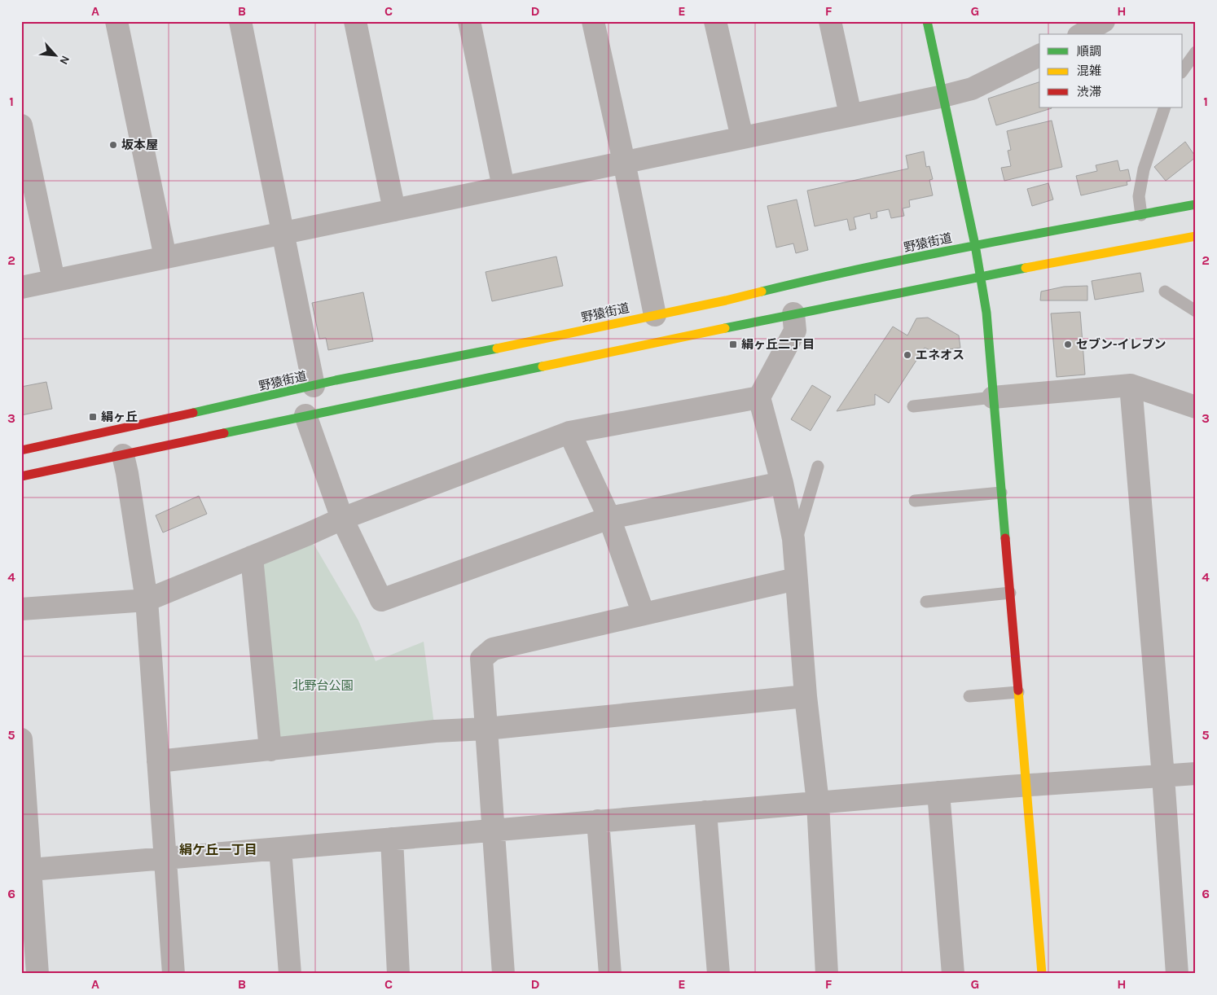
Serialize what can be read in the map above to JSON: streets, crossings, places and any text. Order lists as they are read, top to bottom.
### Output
{
  "streets": {
    "main road": ["野猿街道"]
  },
  "districts": ["絹ケ丘一丁目"],
  "parks": ["北野台公園"],
  "places": {
    "other": ["坂本屋", "セブン-イレブン", "エネオス"],
    "transit": ["絹ヶ丘二丁目", "絹ヶ丘"]
  },
  "legend": ["順調", "混雑", "渋滞"],
  "north": "bottom right",
  "grid": {
    "columns": [
      "A",
      "B",
      "C",
      "D",
      "E",
      "F",
      "G",
      "H"
    ],
    "rows": [
      "1",
      "2",
      "3",
      "4",
      "5",
      "6"
    ]
  }
}
